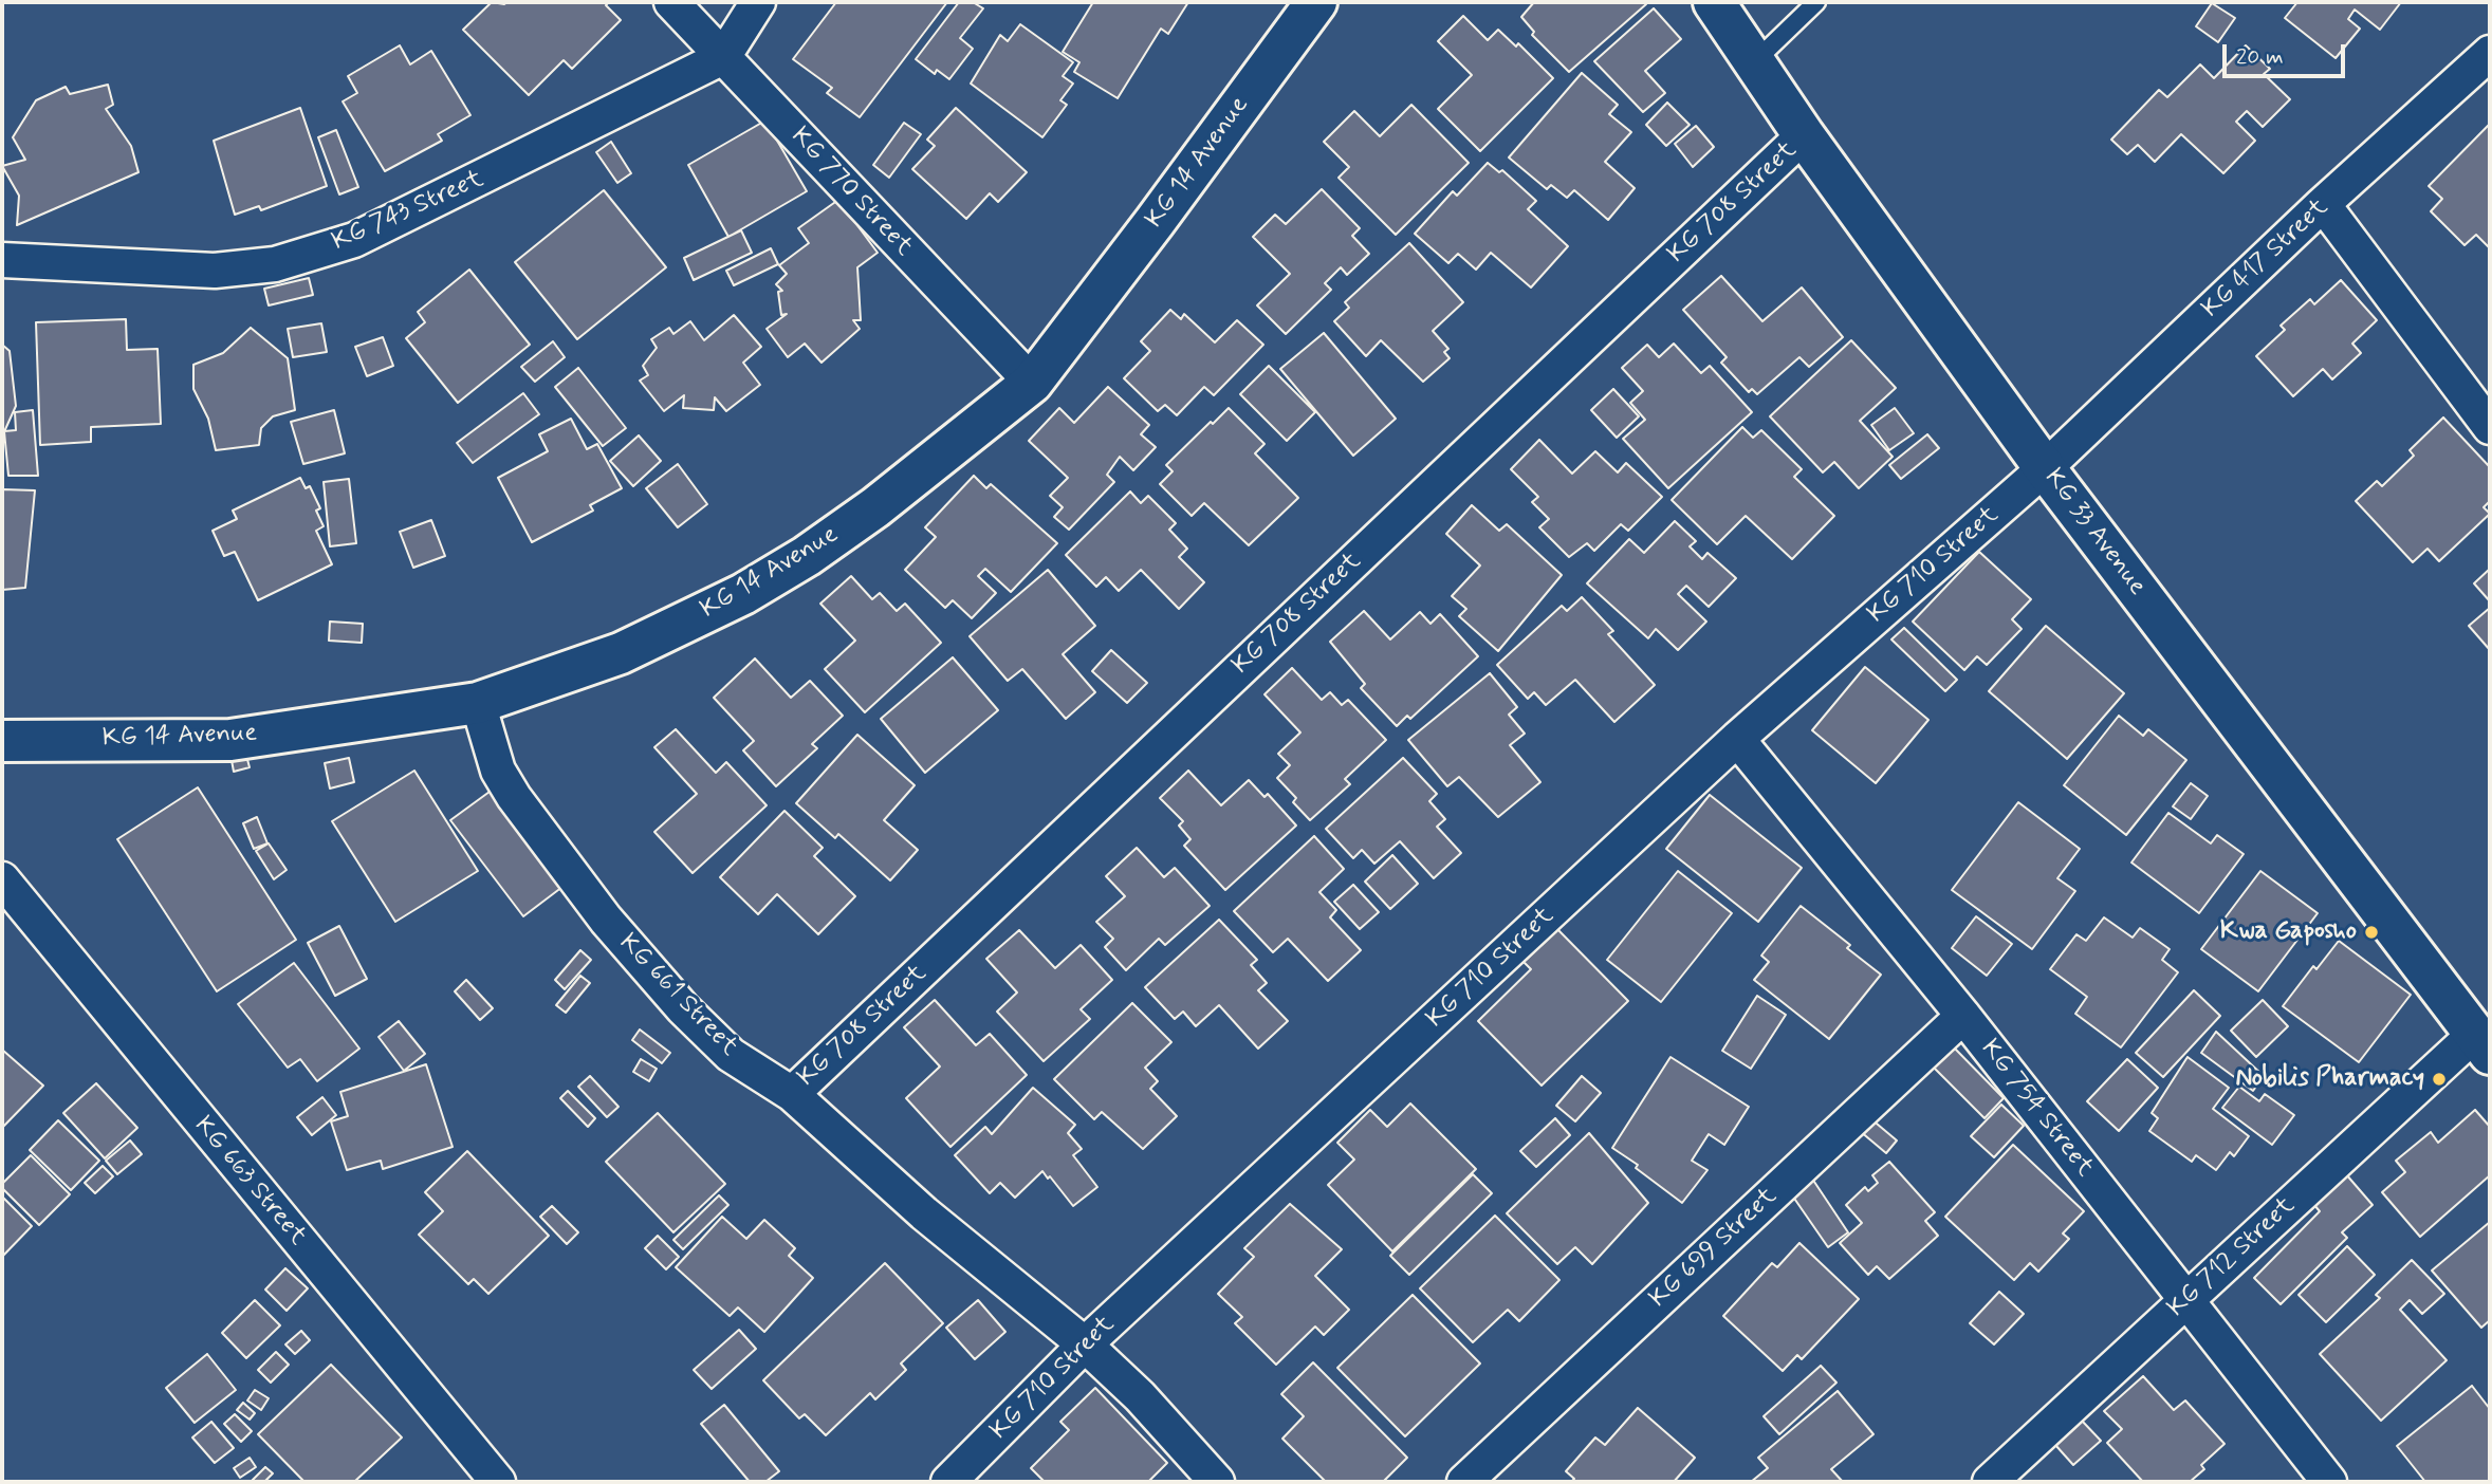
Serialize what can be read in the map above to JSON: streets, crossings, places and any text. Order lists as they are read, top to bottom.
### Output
{
  "streets": {
    "main road": ["KG 14 Avenue", "KG 33 Avenue"],
    "street": [
      "KG 770 Street",
      "KG 708 Street",
      "KG 743 Street",
      "KG 417 Street",
      "KG 710 Street",
      "KG 661 Street",
      "KG 754 Street",
      "KG 663 Street",
      "KG 699 Street",
      "KG 712 Street"
    ]
  },
  "crossings": [
    ["KG 14 Avenue", "KG 770 Street"],
    ["KG 14 Avenue", "KG 661 Street"],
    ["KG 770 Street", "KG 743 Street"],
    ["KG 708 Street", "KG 33 Avenue"],
    ["KG 708 Street", "KG 661 Street"],
    ["KG 417 Street", "KG 33 Avenue"],
    ["KG 417 Street", "KG 710 Street"],
    ["KG 33 Avenue", "KG 710 Street"],
    ["KG 33 Avenue", "KG 712 Street"],
    ["KG 710 Street", "KG 661 Street"],
    ["KG 710 Street", "KG 754 Street"],
    ["KG 754 Street", "KG 699 Street"],
    ["KG 754 Street", "KG 712 Street"]
  ],
  "places": ["Kwa Gaposho", "Nobilis Pharmacy"],
  "scale_bar": "20 m"
}
